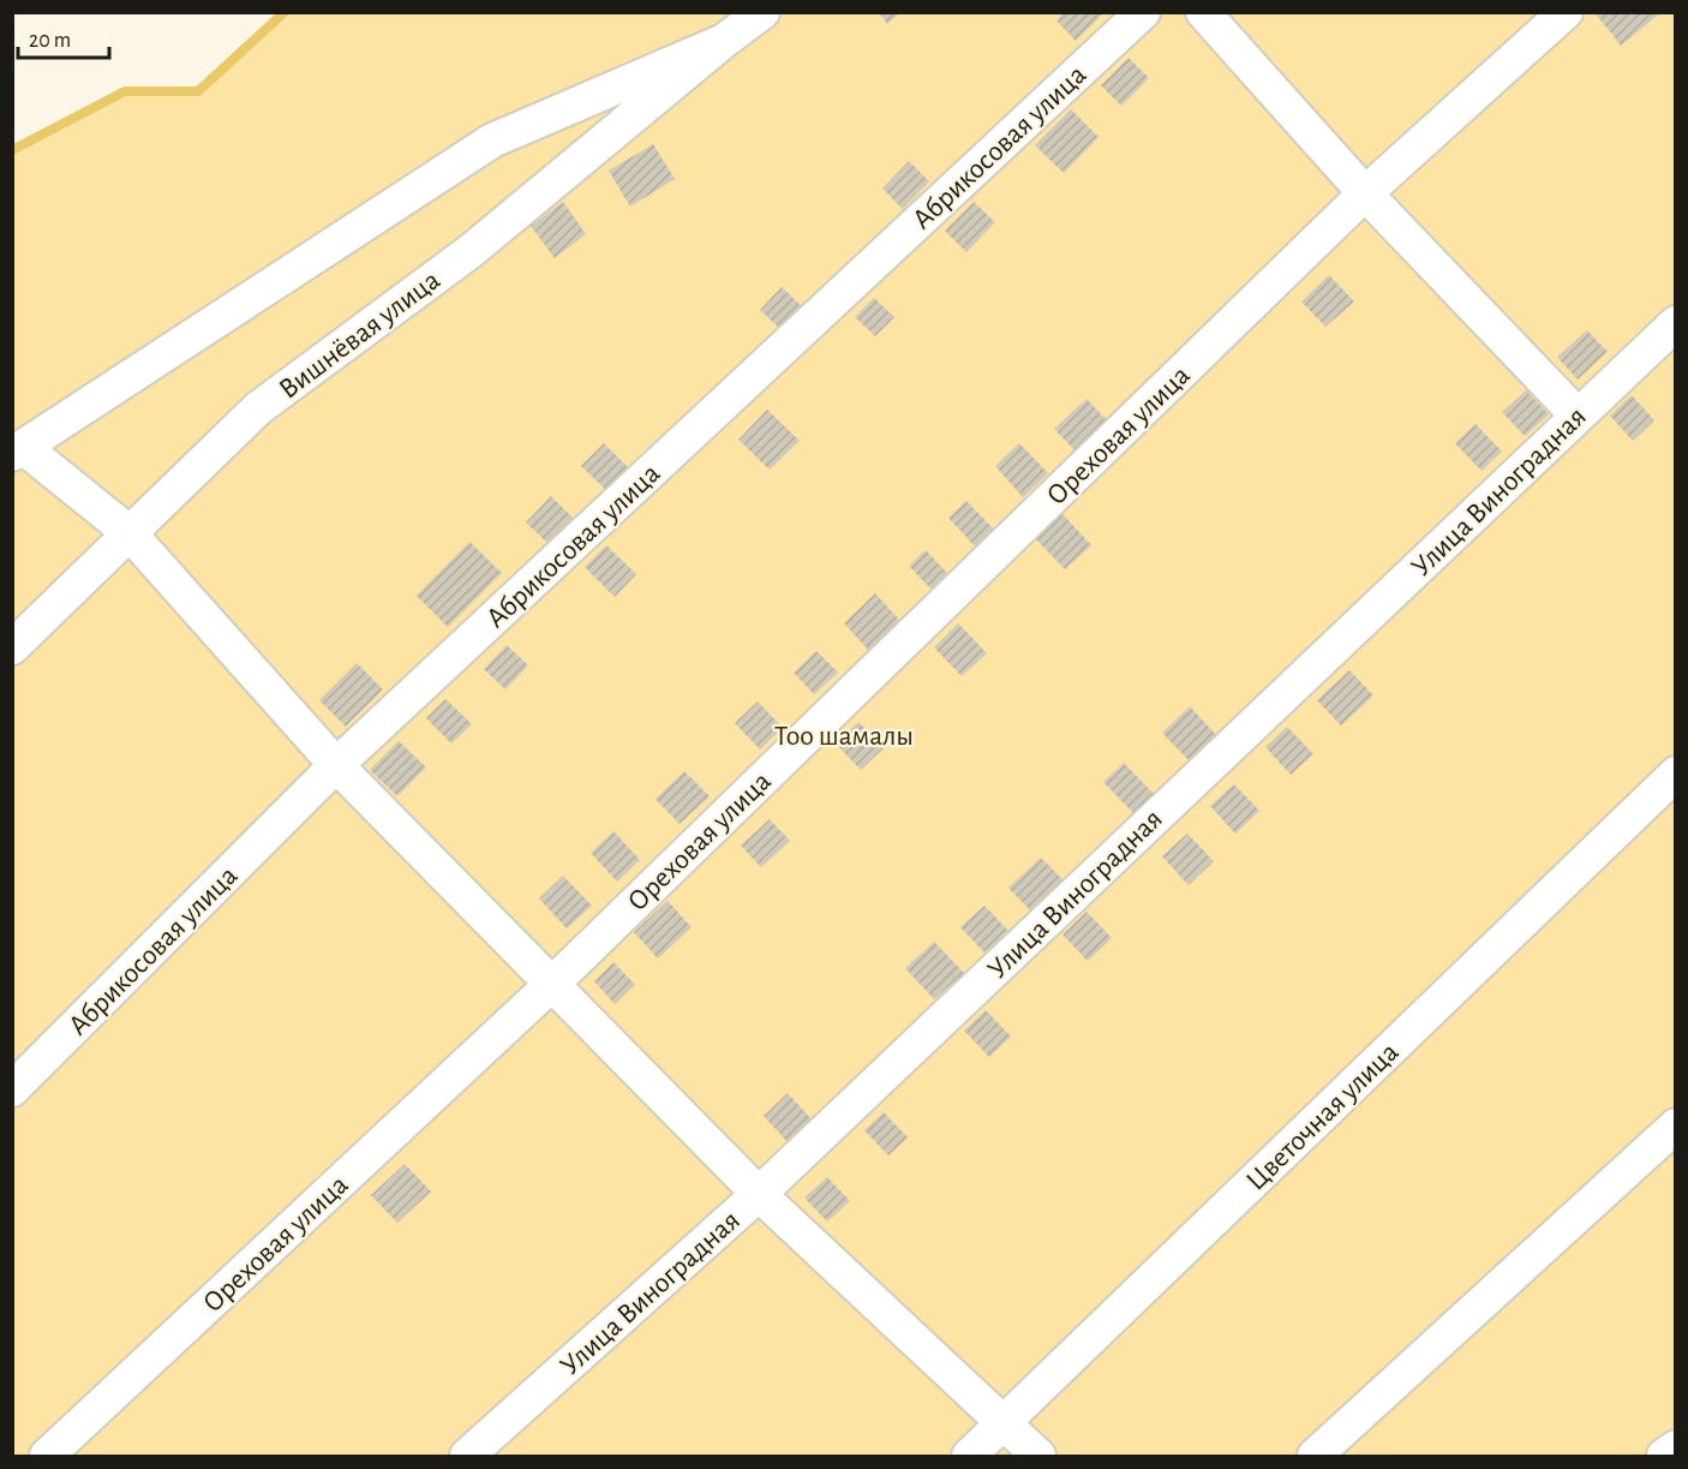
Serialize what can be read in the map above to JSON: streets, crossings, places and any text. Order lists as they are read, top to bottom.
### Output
{
  "streets": {
    "street": [
      "Абрикосовая улица",
      "Вишнёвая улица",
      "Ореховая улица",
      "Улица Виноградная",
      "Цветочная улица"
    ]
  },
  "parks": ["Тоо шамалы"],
  "scale_bar": "20 m"
}
